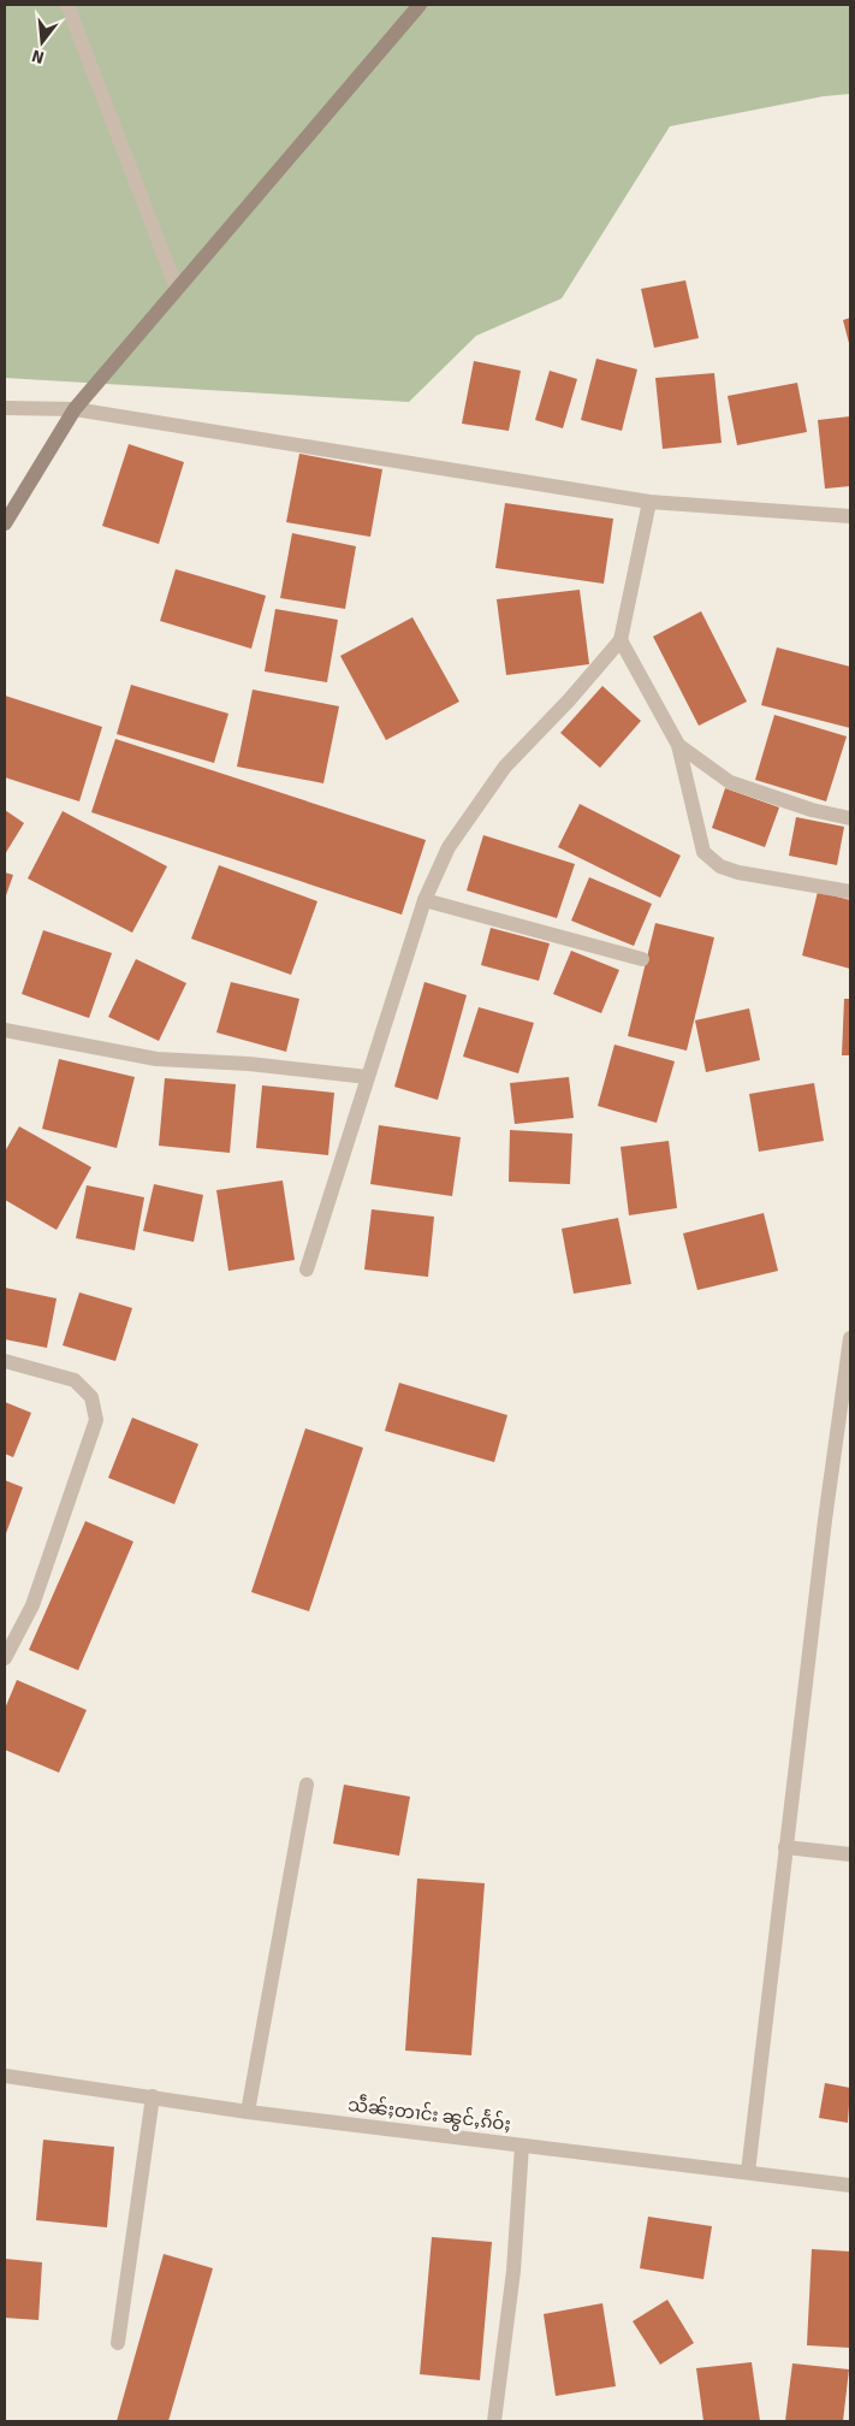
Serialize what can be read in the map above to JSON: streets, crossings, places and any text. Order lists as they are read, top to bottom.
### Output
{
  "streets": {
    "street": ["သဵၼ်ႈတၢင်း ၼွင်ႇၵႅဝ်ႈ"]
  },
  "north": "bottom"
}
